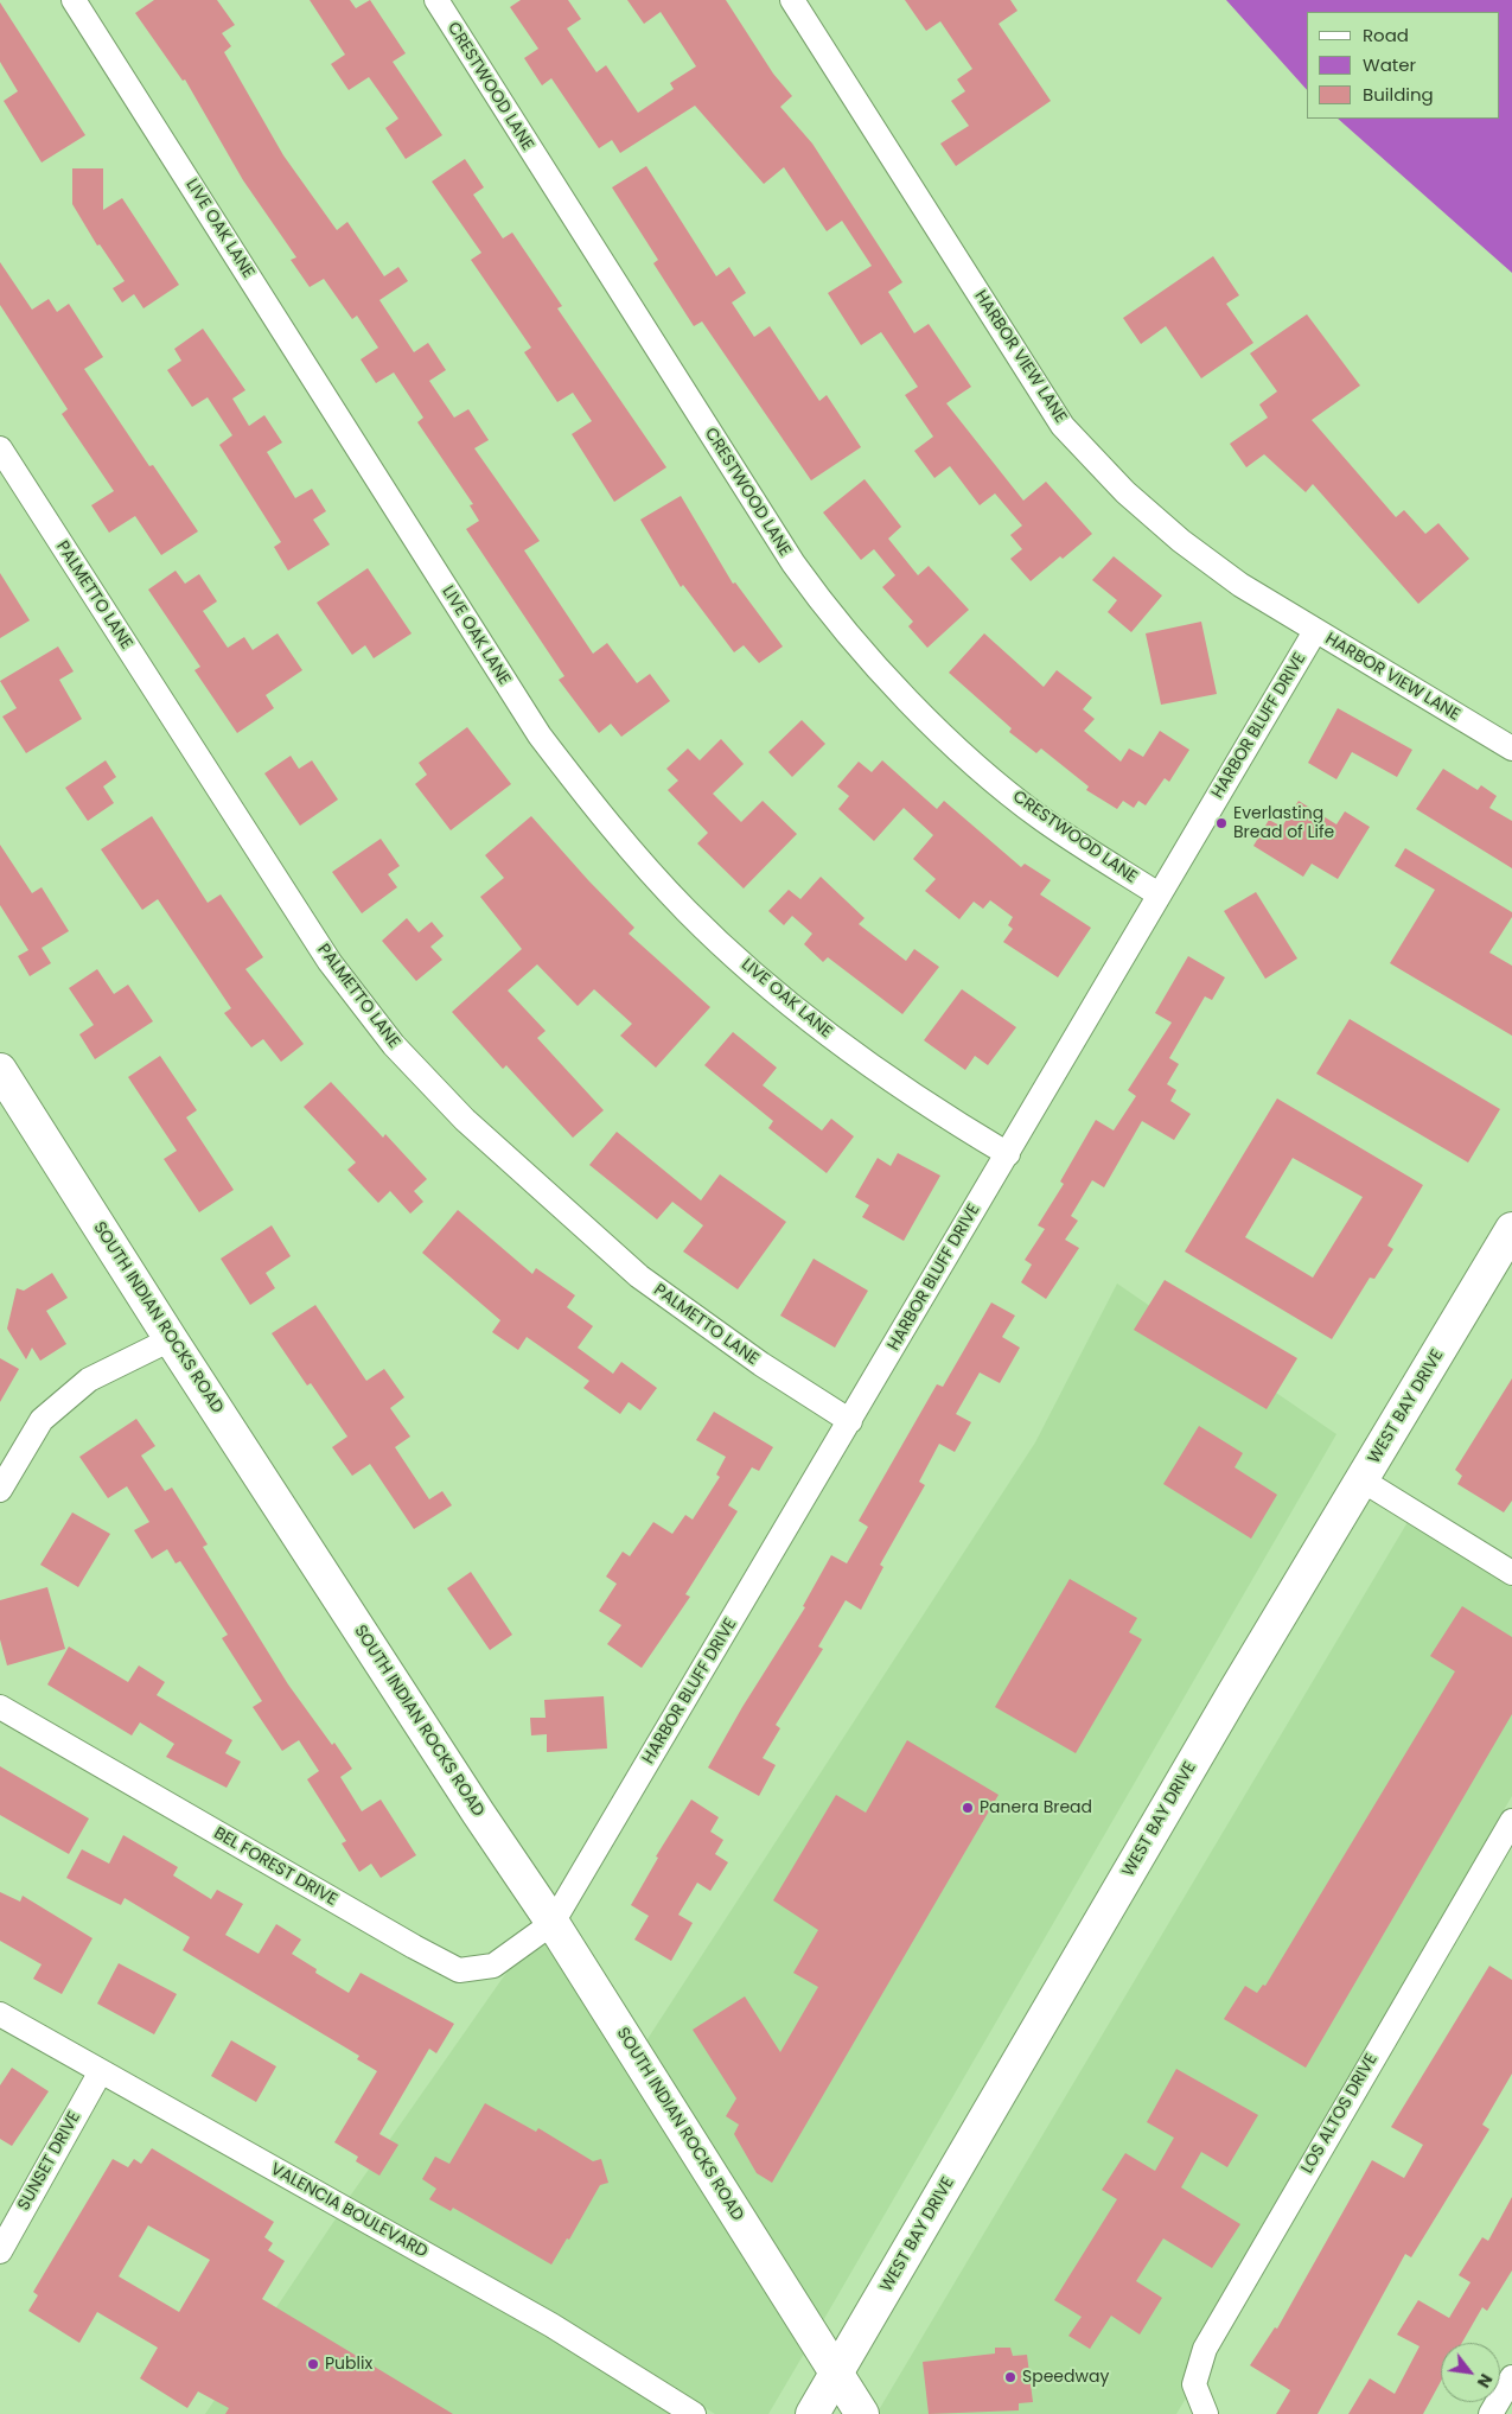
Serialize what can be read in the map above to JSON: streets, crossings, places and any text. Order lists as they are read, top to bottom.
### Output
{
  "streets": {
    "street": [
      "CRESTWOOD LANE",
      "LIVE OAK LANE",
      "HARBOR VIEW LANE",
      "PALMETTO LANE",
      "HARBOR BLUFF DRIVE",
      "SOUTH INDIAN ROCKS ROAD",
      "WEST BAY DRIVE",
      "BEL FOREST DRIVE",
      "LOS ALTOS DRIVE",
      "SUNSET DRIVE",
      "VALENCIA BOULEVARD"
    ]
  },
  "crossings": [
    ["CRESTWOOD LANE", "HARBOR BLUFF DRIVE"],
    ["LIVE OAK LANE", "HARBOR BLUFF DRIVE"],
    ["HARBOR VIEW LANE", "HARBOR BLUFF DRIVE"],
    ["PALMETTO LANE", "HARBOR BLUFF DRIVE"],
    ["HARBOR BLUFF DRIVE", "SOUTH INDIAN ROCKS ROAD"],
    ["HARBOR BLUFF DRIVE", "BEL FOREST DRIVE"],
    ["SOUTH INDIAN ROCKS ROAD", "WEST BAY DRIVE"],
    ["SOUTH INDIAN ROCKS ROAD", "BEL FOREST DRIVE"],
    ["SUNSET DRIVE", "VALENCIA BOULEVARD"]
  ],
  "places": [
    "Everlasting Bread of Life",
    "Panera Bread",
    "Publix",
    "Speedway"
  ],
  "legend": ["Road", "Water", "Building"],
  "north": "bottom right"
}
